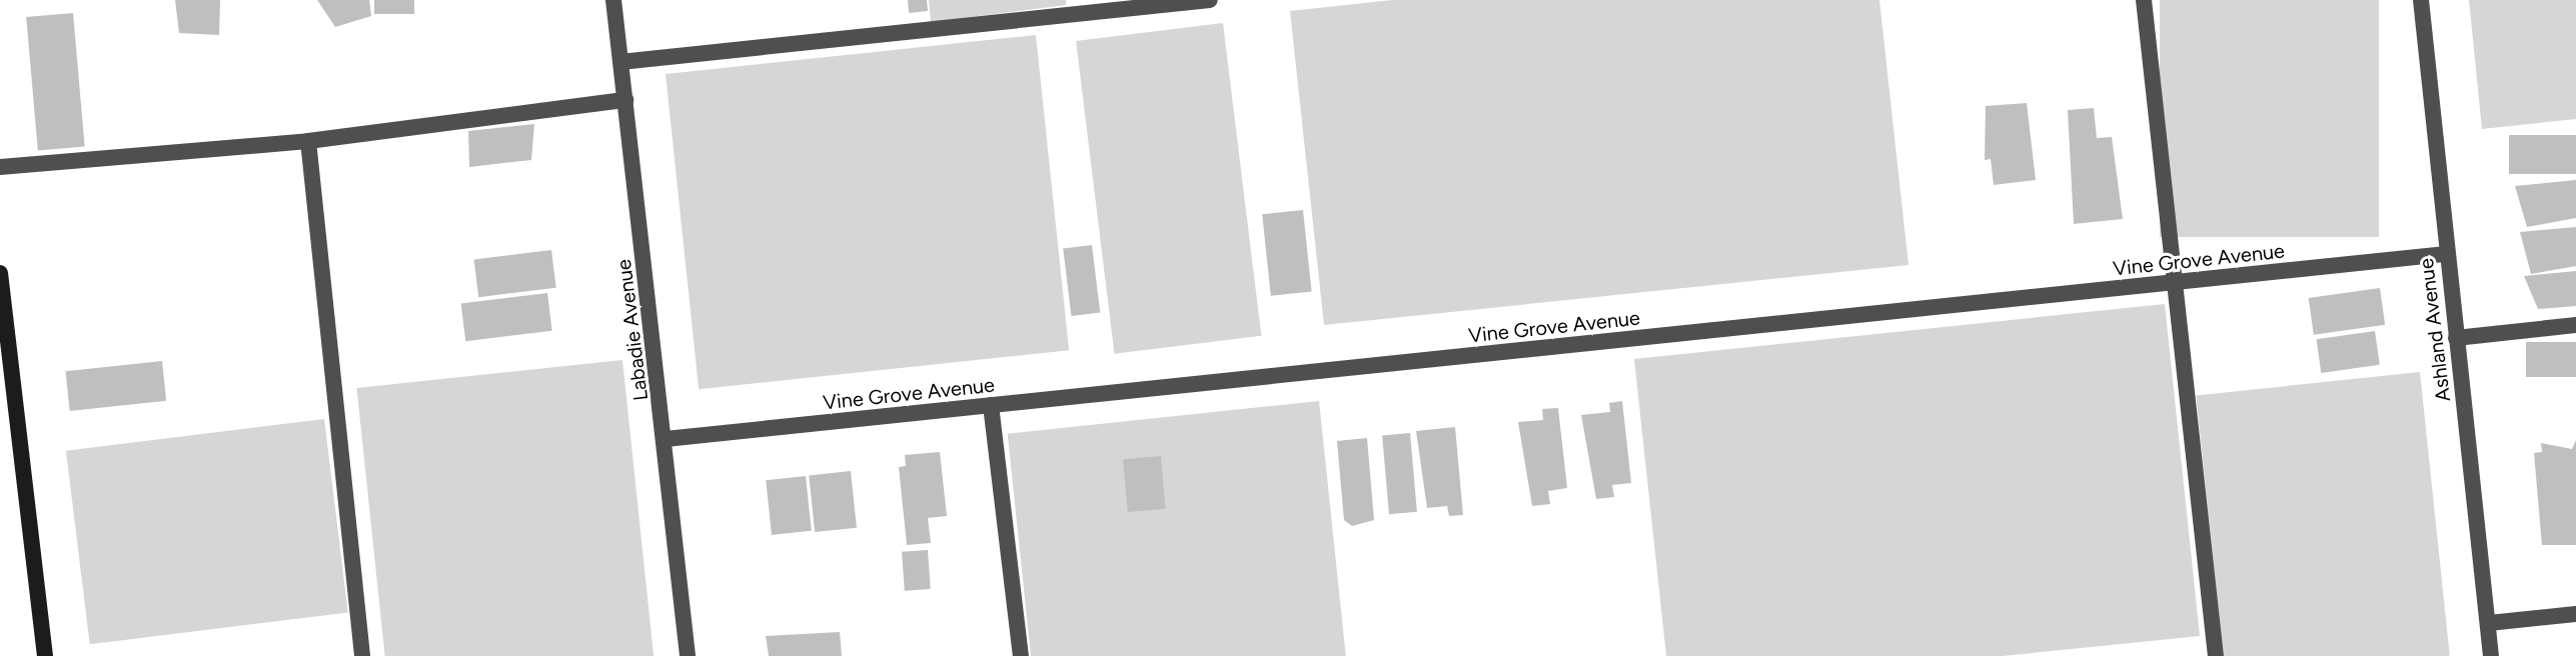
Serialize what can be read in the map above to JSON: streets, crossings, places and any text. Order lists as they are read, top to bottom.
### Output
{
  "streets": {
    "street": ["Vine Grove Avenue", "Labadie Avenue", "Ashland Avenue"]
  },
  "crossings": [
    ["Vine Grove Avenue", "Labadie Avenue"],
    ["Vine Grove Avenue", "Ashland Avenue"]
  ]
}
